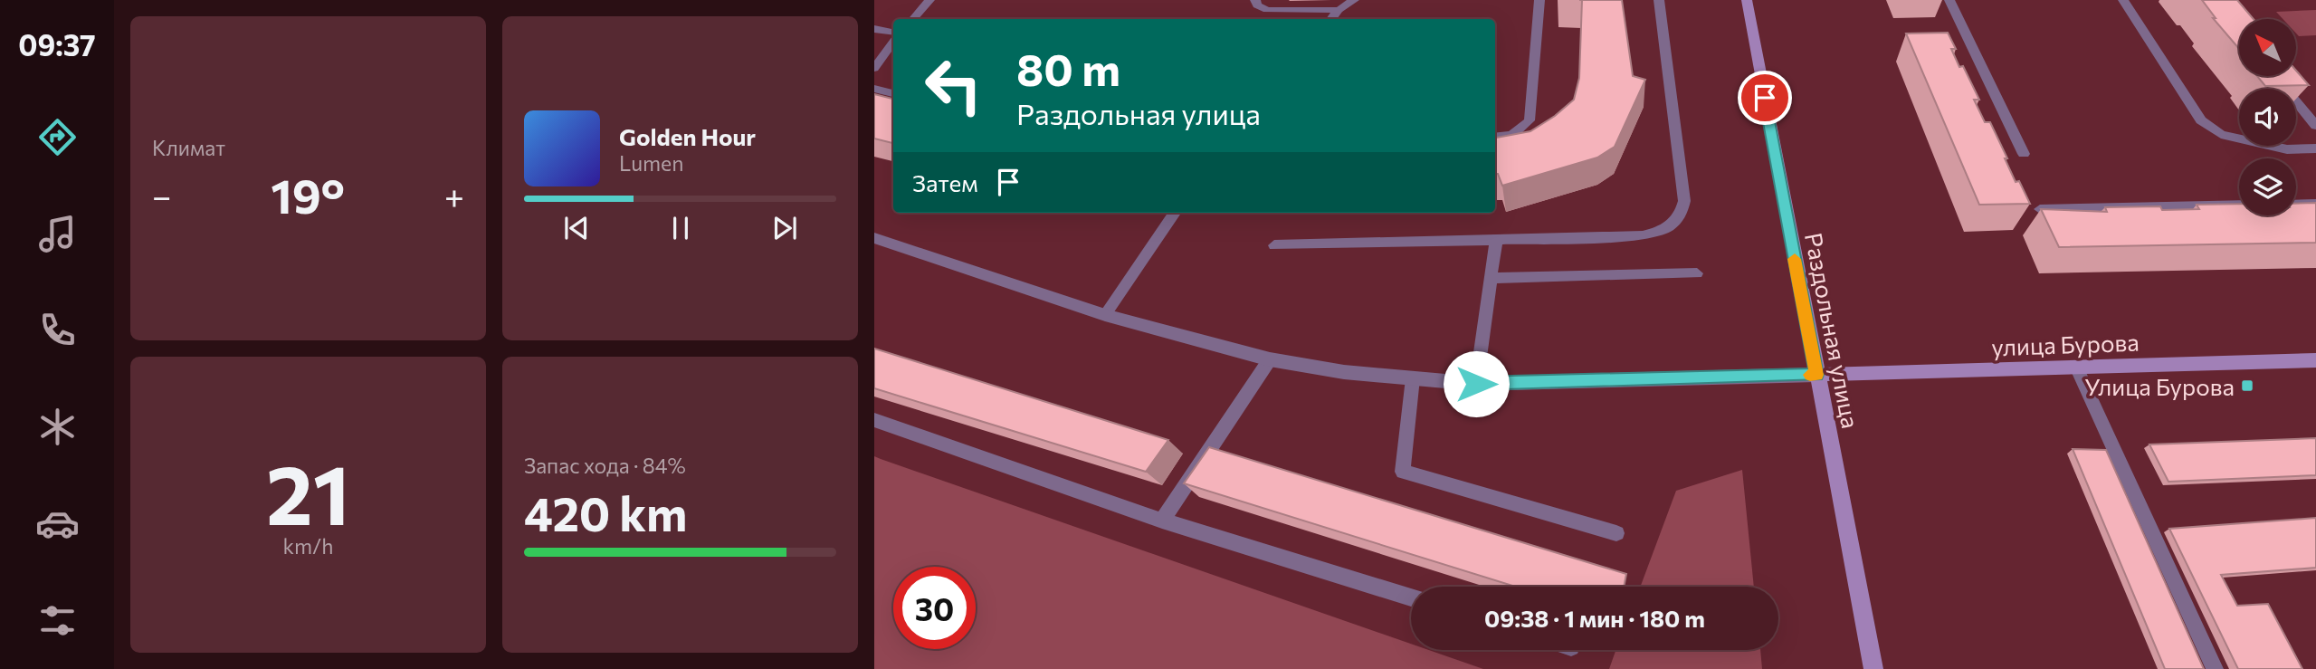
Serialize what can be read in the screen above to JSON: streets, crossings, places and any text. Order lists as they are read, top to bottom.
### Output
{
  "streets": {
    "main road": ["Раздольная улица", "улица Бурова"]
  },
  "crossings": [
    ["Раздольная улица", "улица Бурова"]
  ],
  "places": {
    "transit": ["Улица Бурова"]
  },
  "north": "top left",
  "page": {
    "tabs": "09:37",
    "tile": [
      "Климат",
      ["21", "km/h"],
      ["Запас хода · 84%", "420 km"]
    ],
    "turn": ["80 m", "Раздольная улица"],
    "song": ["Golden Hour", "Lumen"],
    "then": "Затем",
    "heat": ["−", "19°", "+"],
    "limit": "30",
    "trip": "09:38 · 1 мин · 180 m"
  }
}
